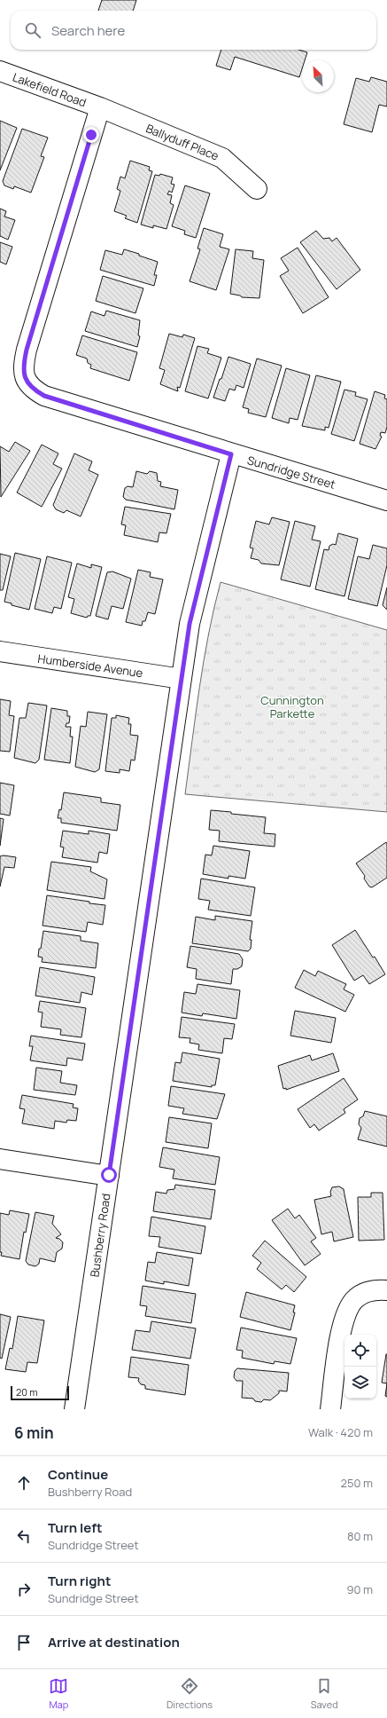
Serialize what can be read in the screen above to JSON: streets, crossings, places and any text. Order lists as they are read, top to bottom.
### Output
{
  "streets": {
    "street": [
      "Lakefield Road",
      "Ballyduff Place",
      "Sundridge Street",
      "Humberside Avenue",
      "Bushberry Road"
    ]
  },
  "crossings": [
    ["Lakefield Road", "Ballyduff Place"],
    ["Lakefield Road", "Sundridge Street"],
    ["Ballyduff Place", "Sundridge Street"],
    ["Sundridge Street", "Bushberry Road"],
    ["Humberside Avenue", "Bushberry Road"]
  ],
  "parks": ["Cunnington Parkette"],
  "scale_bar": "20 m",
  "north": "top left",
  "page": {
    "search": "Search here",
    "scale": "20 m",
    "heading": ["6 min", "Walk · 420 m"],
    "list": [
      ["Continue", "Bushberry Road", "250 m"],
      ["Turn left", "Sundridge Street", "80 m"],
      ["Turn right", "Sundridge Street", "90 m"],
      "Arrive at destination"
    ],
    "nav": ["Map", "Directions", "Saved"]
  }
}
